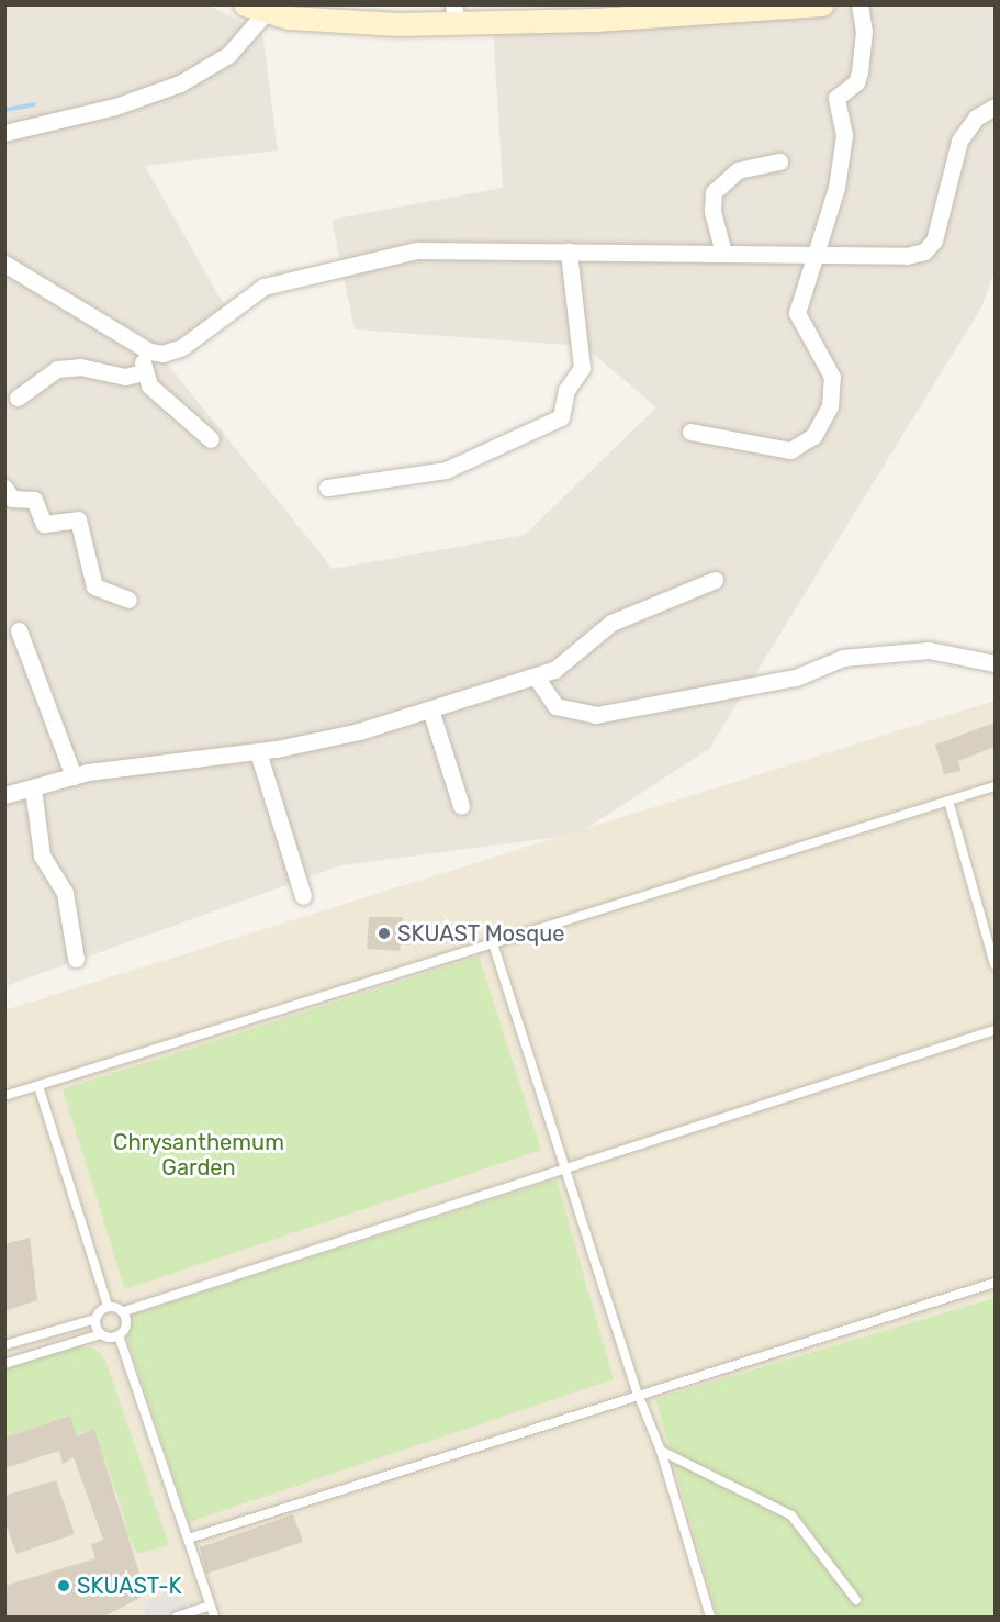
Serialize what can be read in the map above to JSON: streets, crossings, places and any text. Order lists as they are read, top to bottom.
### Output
{
  "parks": ["Chrysanthemum Garden"],
  "places": ["SKUAST Mosque", "SKUAST-K"]
}
